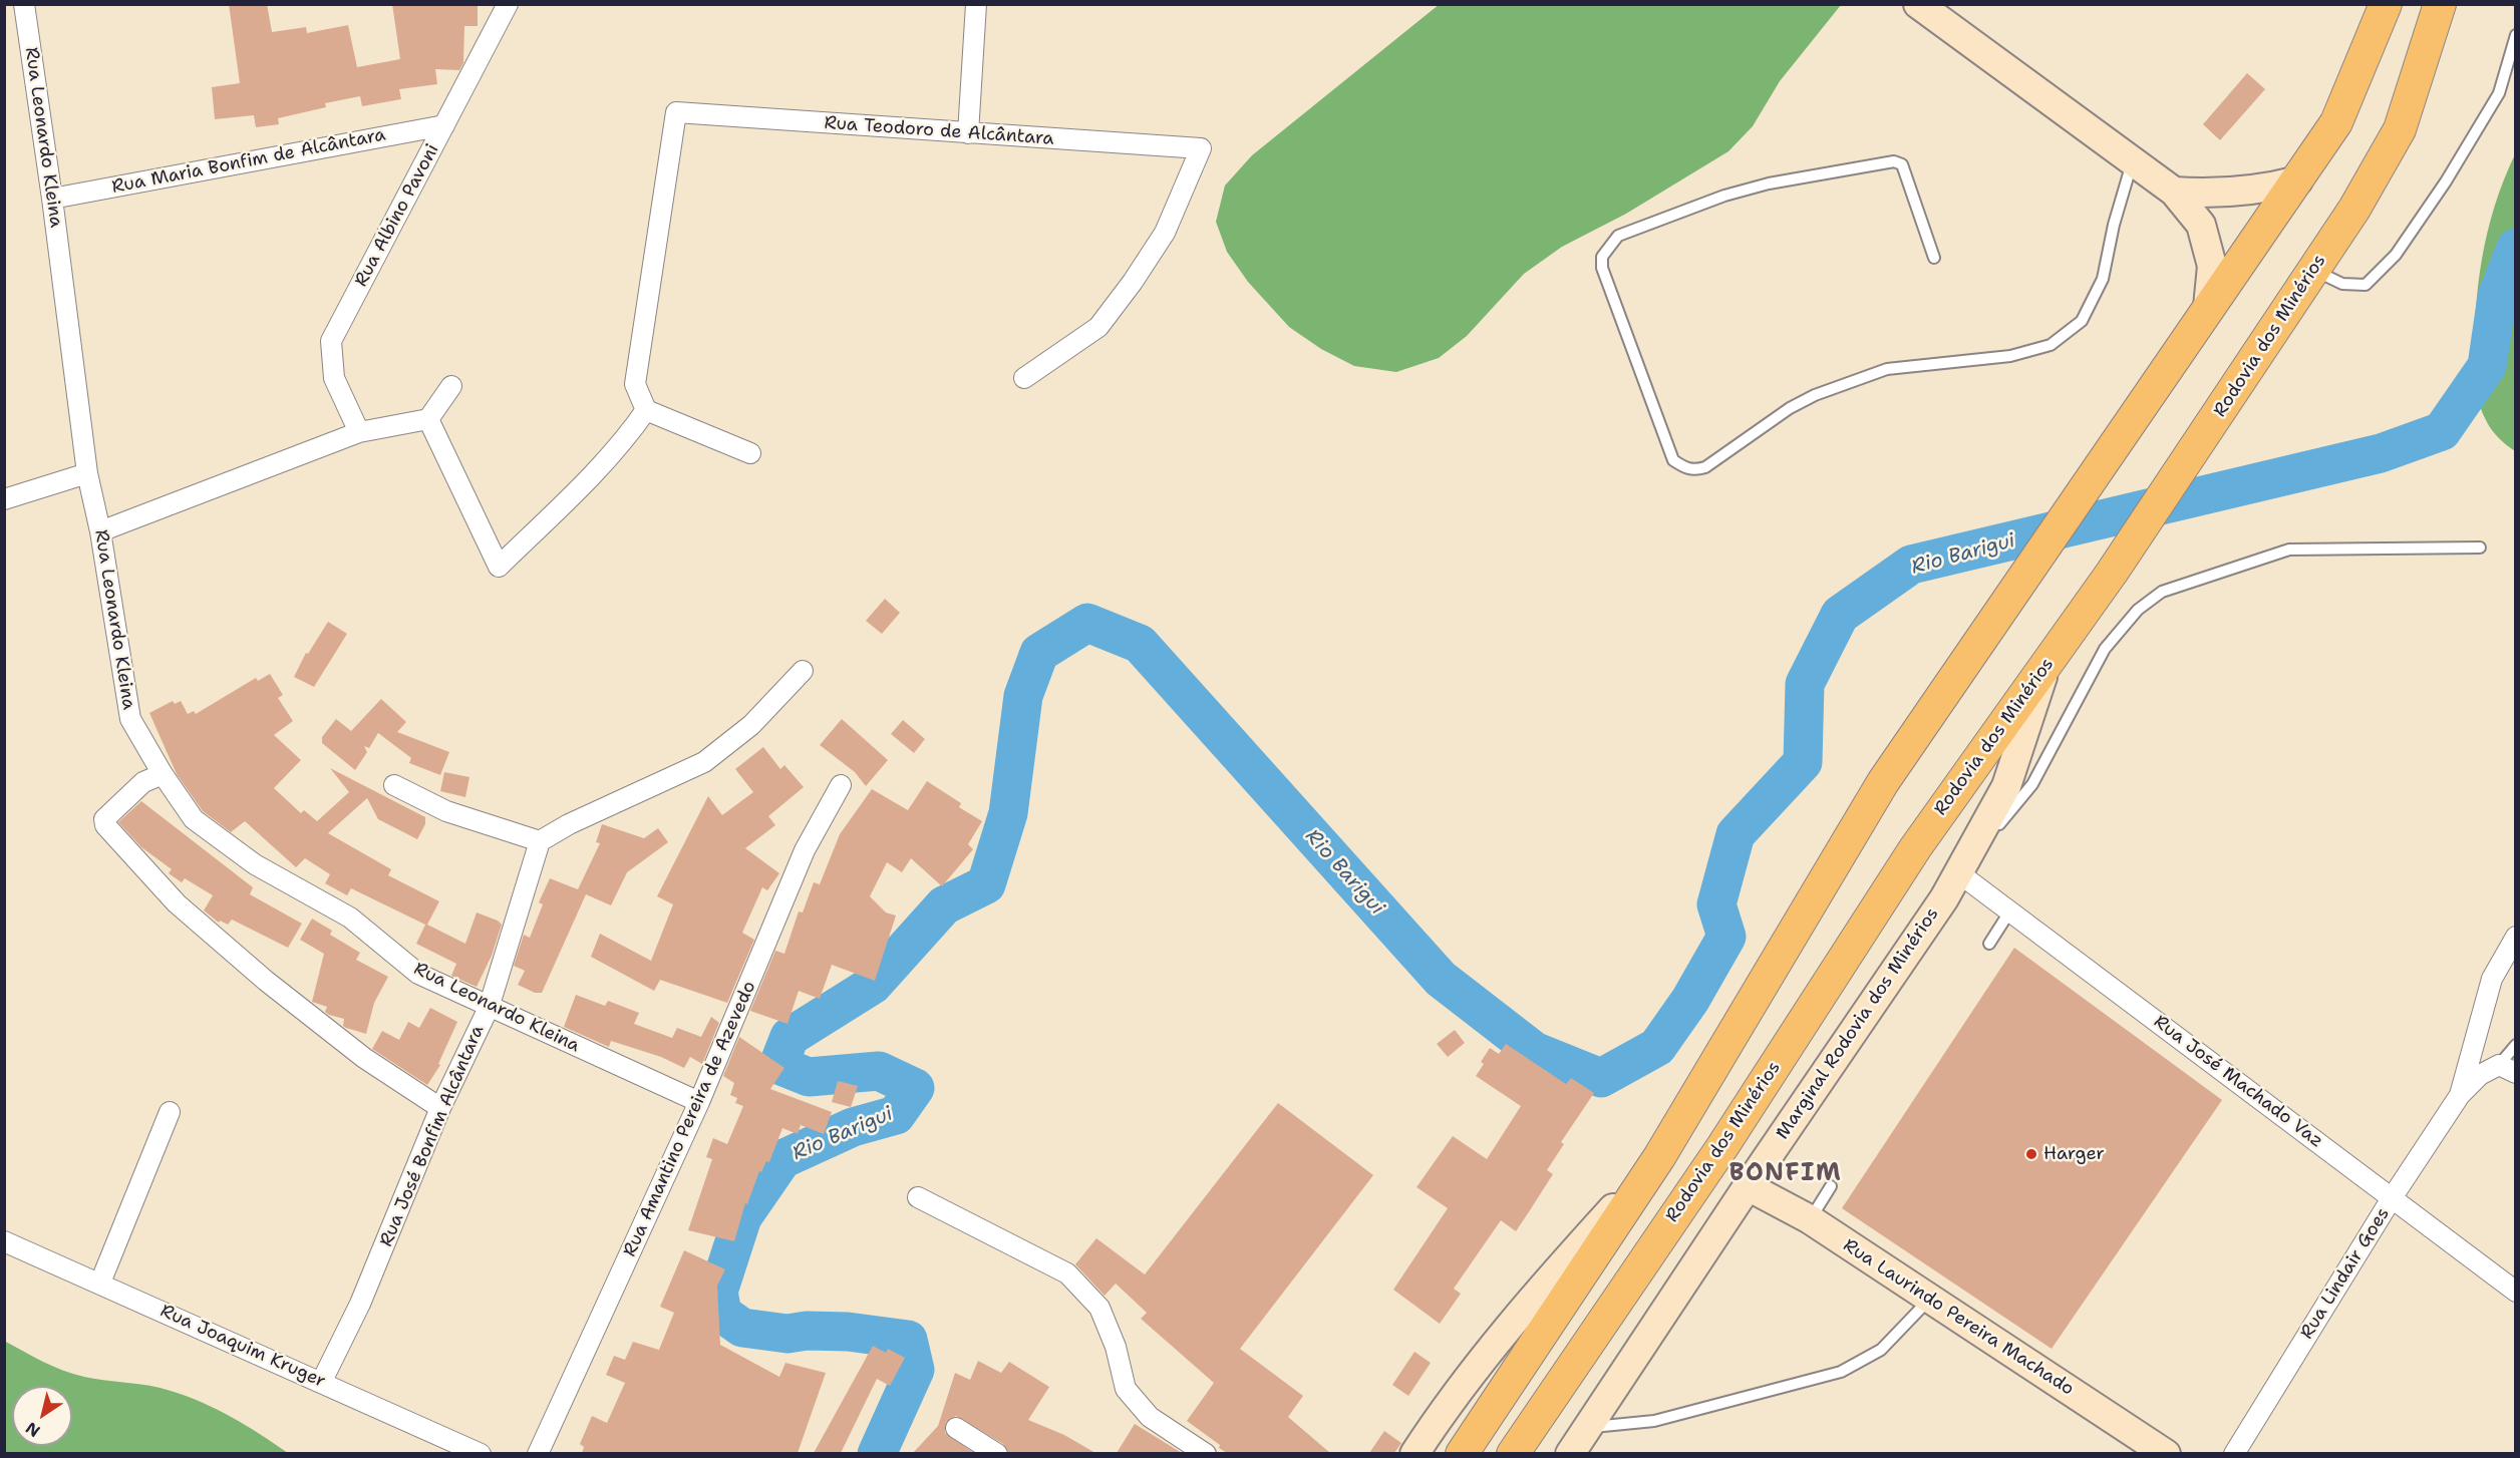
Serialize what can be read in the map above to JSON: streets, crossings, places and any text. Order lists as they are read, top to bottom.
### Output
{
  "streets": {
    "main road": ["Rodovia dos Minérios", "Marginal Rodovia dos Minérios", "Rua Laurindo Pereira Machado"],
    "street": [
      "Rua Teodoro de Alcântara",
      "Rua Leonardo Kleina",
      "Rua Maria Bonfim de Alcântara",
      "Rua Albino Pavoni",
      "Rua José Machado Vaz",
      "Rua Amantino Pereira de Azevedo",
      "Rua José Bonfim Alcântara",
      "Rua Lindair Goes",
      "Rua Joaquim Kruger"
    ]
  },
  "crossings": [
    ["Rua Leonardo Kleina", "Rua Maria Bonfim de Alcântara"],
    ["Rua Leonardo Kleina", "Rua Amantino Pereira de Azevedo"],
    ["Rua Leonardo Kleina", "Rua José Bonfim Alcântara"],
    ["Rua Maria Bonfim de Alcântara", "Rua Albino Pavoni"],
    ["Rodovia dos Minérios", "Marginal Rodovia dos Minérios"],
    ["Marginal Rodovia dos Minérios", "Rua José Machado Vaz"],
    ["Marginal Rodovia dos Minérios", "Rua Laurindo Pereira Machado"],
    ["Rua José Machado Vaz", "Rua Lindair Goes"],
    ["Rua José Bonfim Alcântara", "Rua Joaquim Kruger"]
  ],
  "districts": ["BONFIM"],
  "water": ["Rio Barigui"],
  "places": ["Harger"],
  "north": "bottom left"
}
